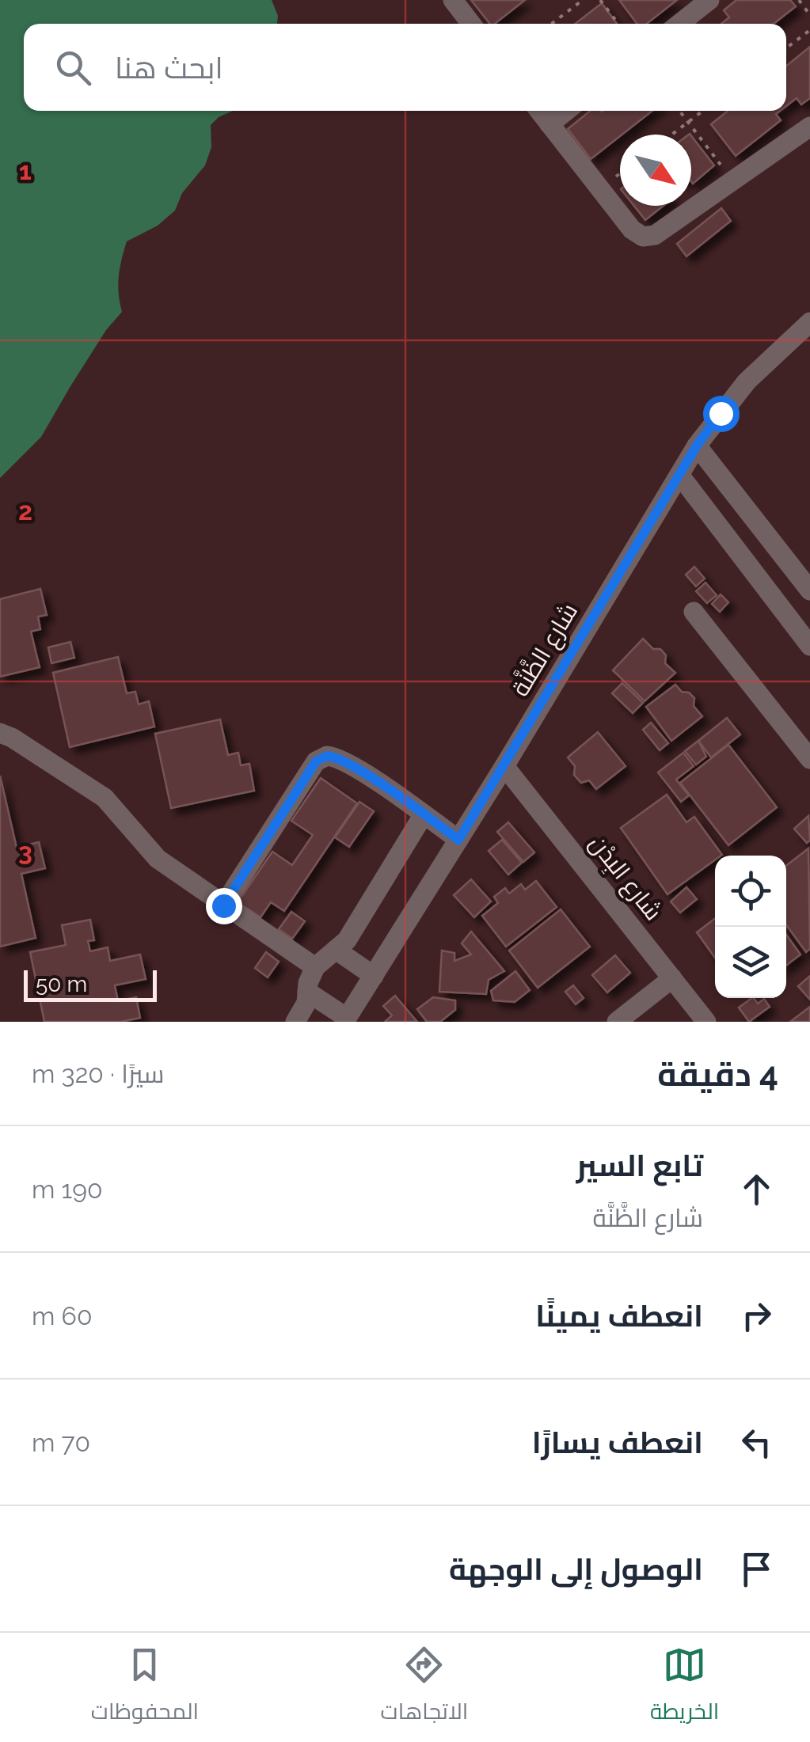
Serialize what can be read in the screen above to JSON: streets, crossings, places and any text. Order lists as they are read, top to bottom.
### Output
{
  "streets": {
    "street": ["شارع الظَّنَّة", "شارع البِدْن"]
  },
  "crossings": [
    ["شارع الظَّنَّة", "شارع البِدْن"]
  ],
  "scale_bar": "50 m",
  "north": "bottom right",
  "page": {
    "search": "ابحث هنا",
    "scale": "50 m",
    "heading": ["4 دقيقة", "سيرًا · 320 m"],
    "list": [
      ["تابع السير", "شارع الظَّنَّة", "190 m"],
      ["انعطف يمينًا", "60 m"],
      ["انعطف يسارًا", "70 m"],
      "الوصول إلى الوجهة"
    ],
    "nav": ["الخريطة", "الاتجاهات", "المحفوظات"]
  },
  "grid": {
    "rows": ["1", "2", "3"]
  }
}
